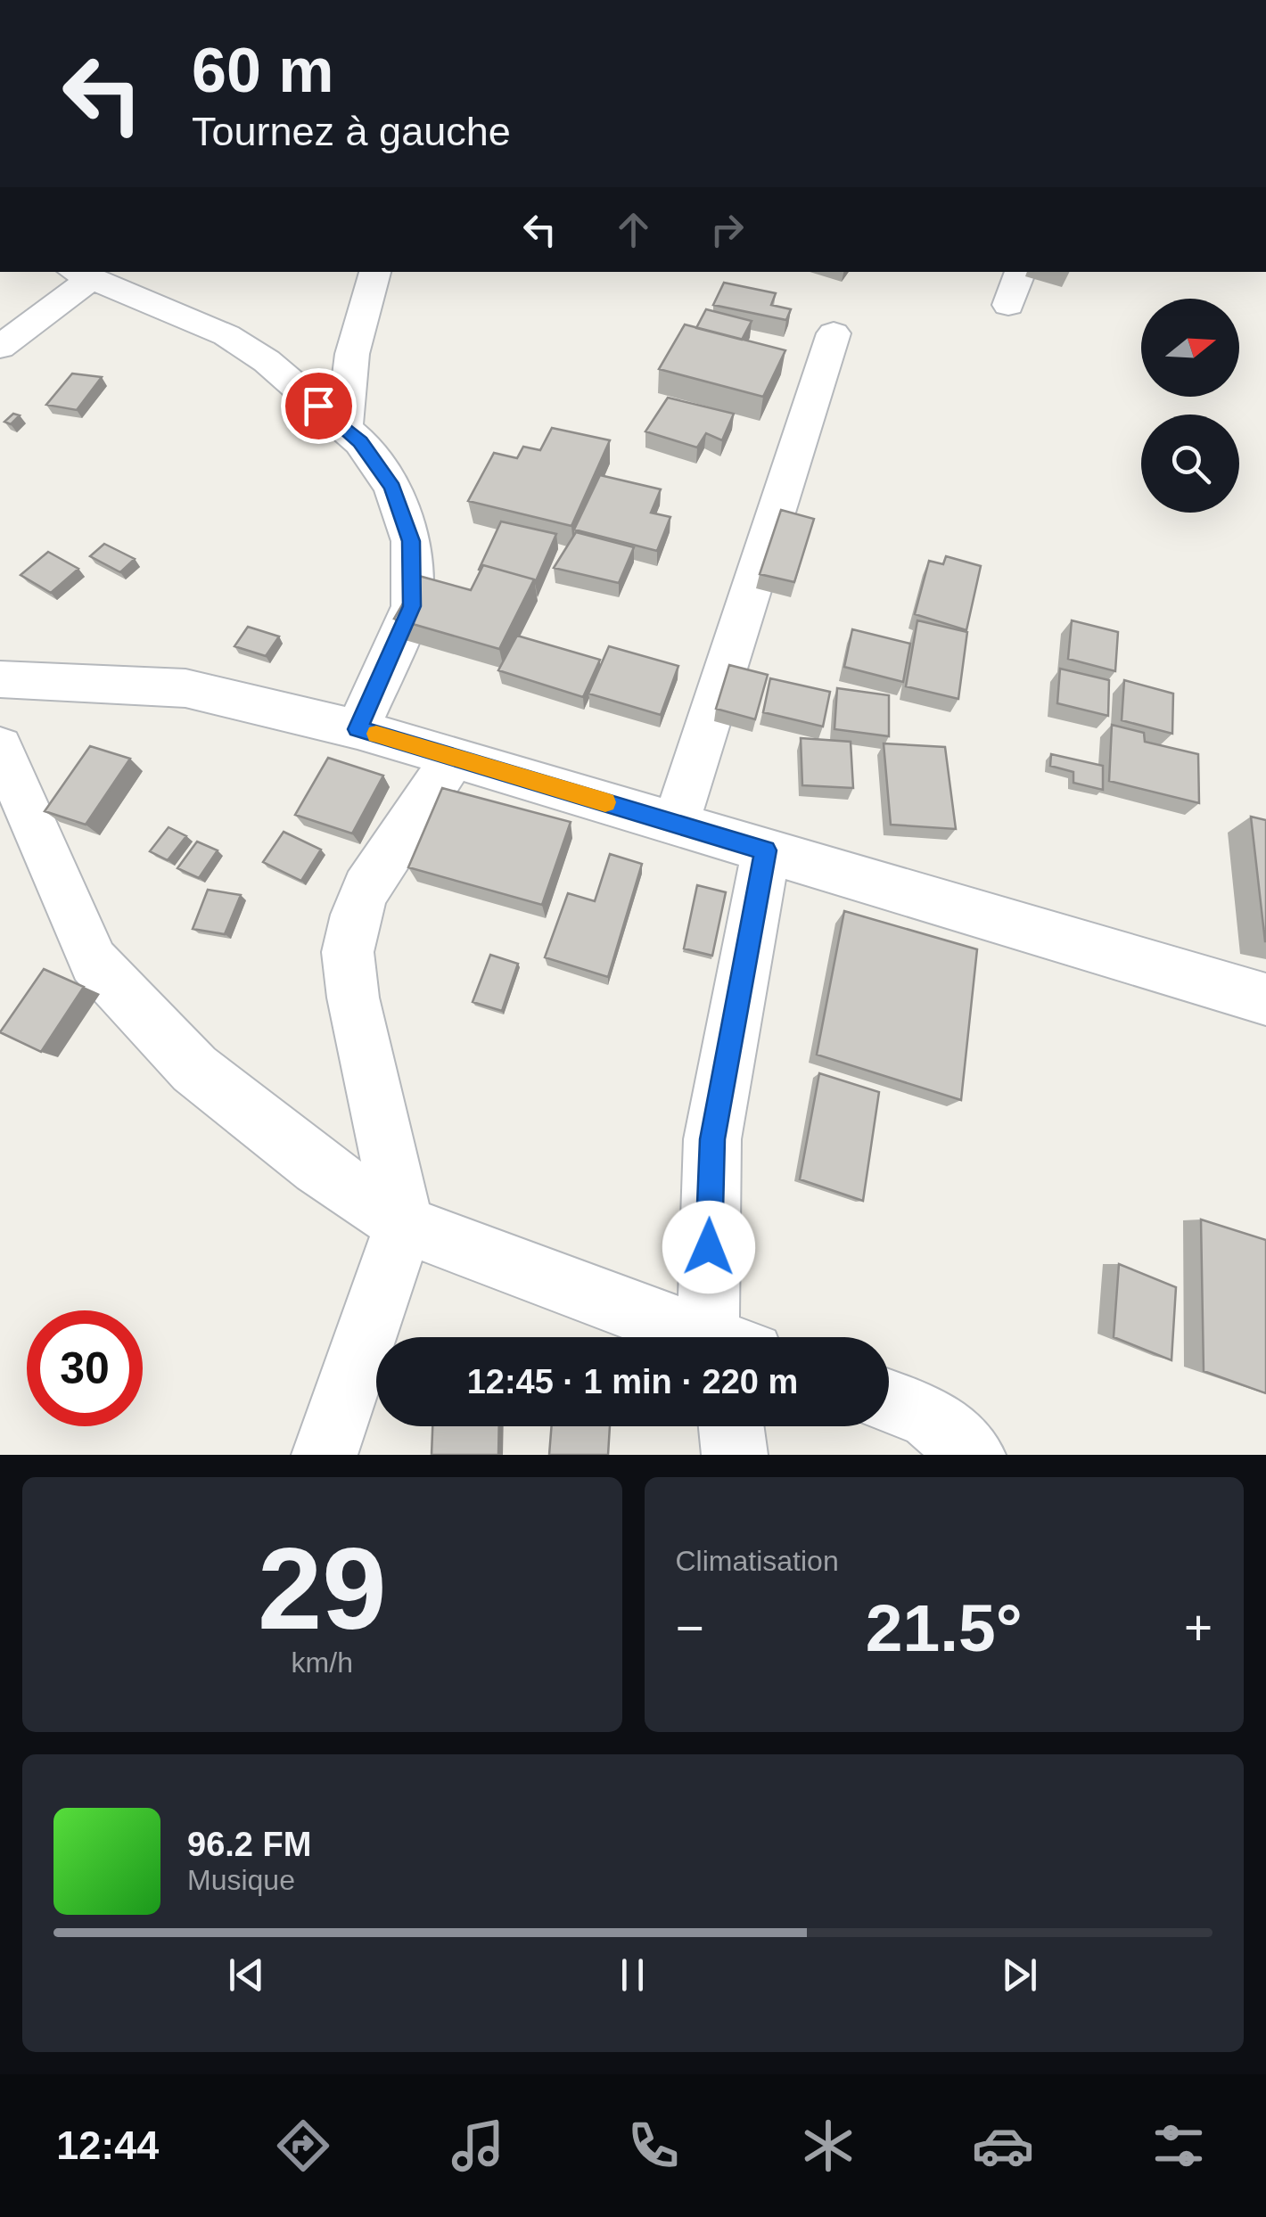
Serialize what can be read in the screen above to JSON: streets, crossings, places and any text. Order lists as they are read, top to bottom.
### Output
{
  "north": "right",
  "page": {
    "turn": ["60 m", "Tournez à gauche"],
    "limit": "30",
    "trip": "12:45 · 1 min · 220 m",
    "tile": [
      ["29", "km/h"],
      "Climatisation"
    ],
    "heat": ["−", "21.5°", "+"],
    "song": ["96.2 FM", "Musique"],
    "tabs": "12:44"
  }
}
